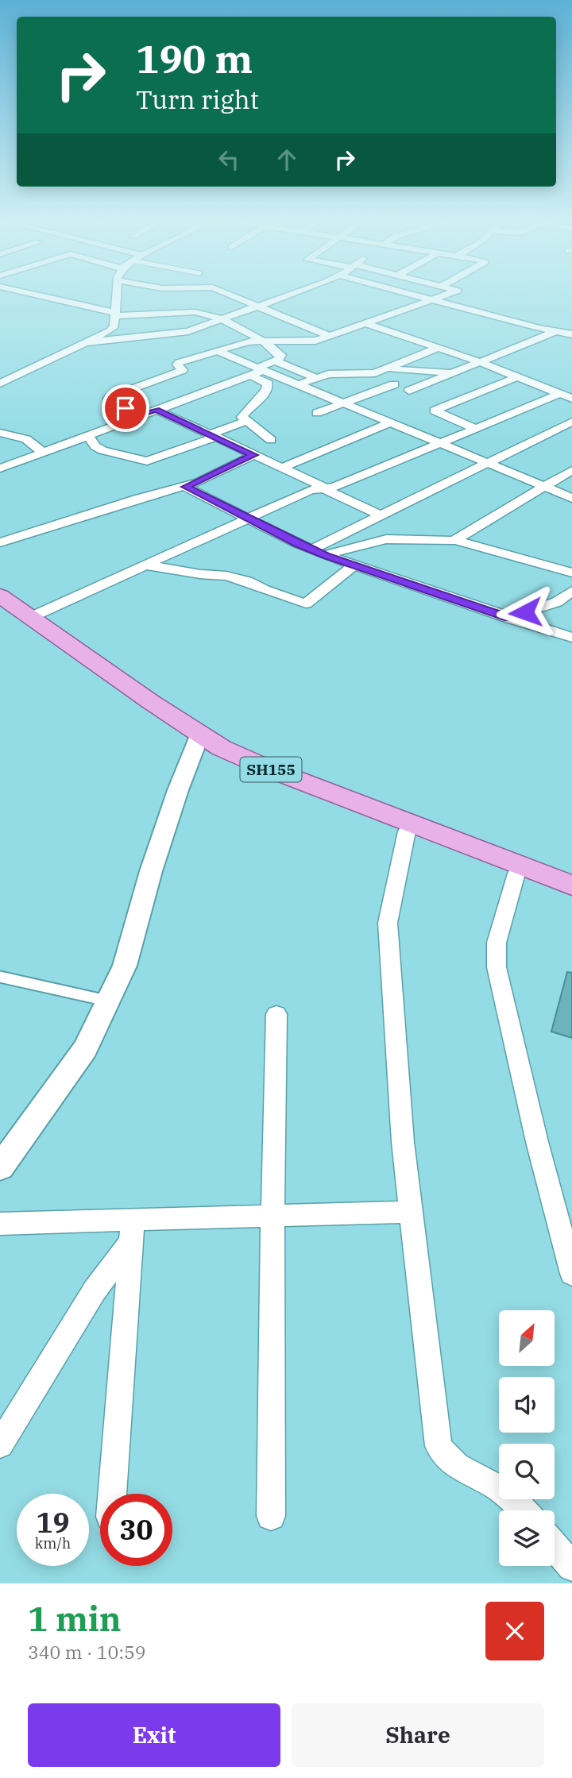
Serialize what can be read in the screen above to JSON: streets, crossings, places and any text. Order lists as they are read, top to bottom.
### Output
{
  "streets": {
    "main road": ["SH155"]
  },
  "north": "top right",
  "page": {
    "turn": ["190 m", "Turn right"],
    "speed": "19 km/h",
    "limit": "30",
    "heading": ["1 min", "340 m · 10:59"],
    "buttons": ["Exit", "Share"]
  }
}
